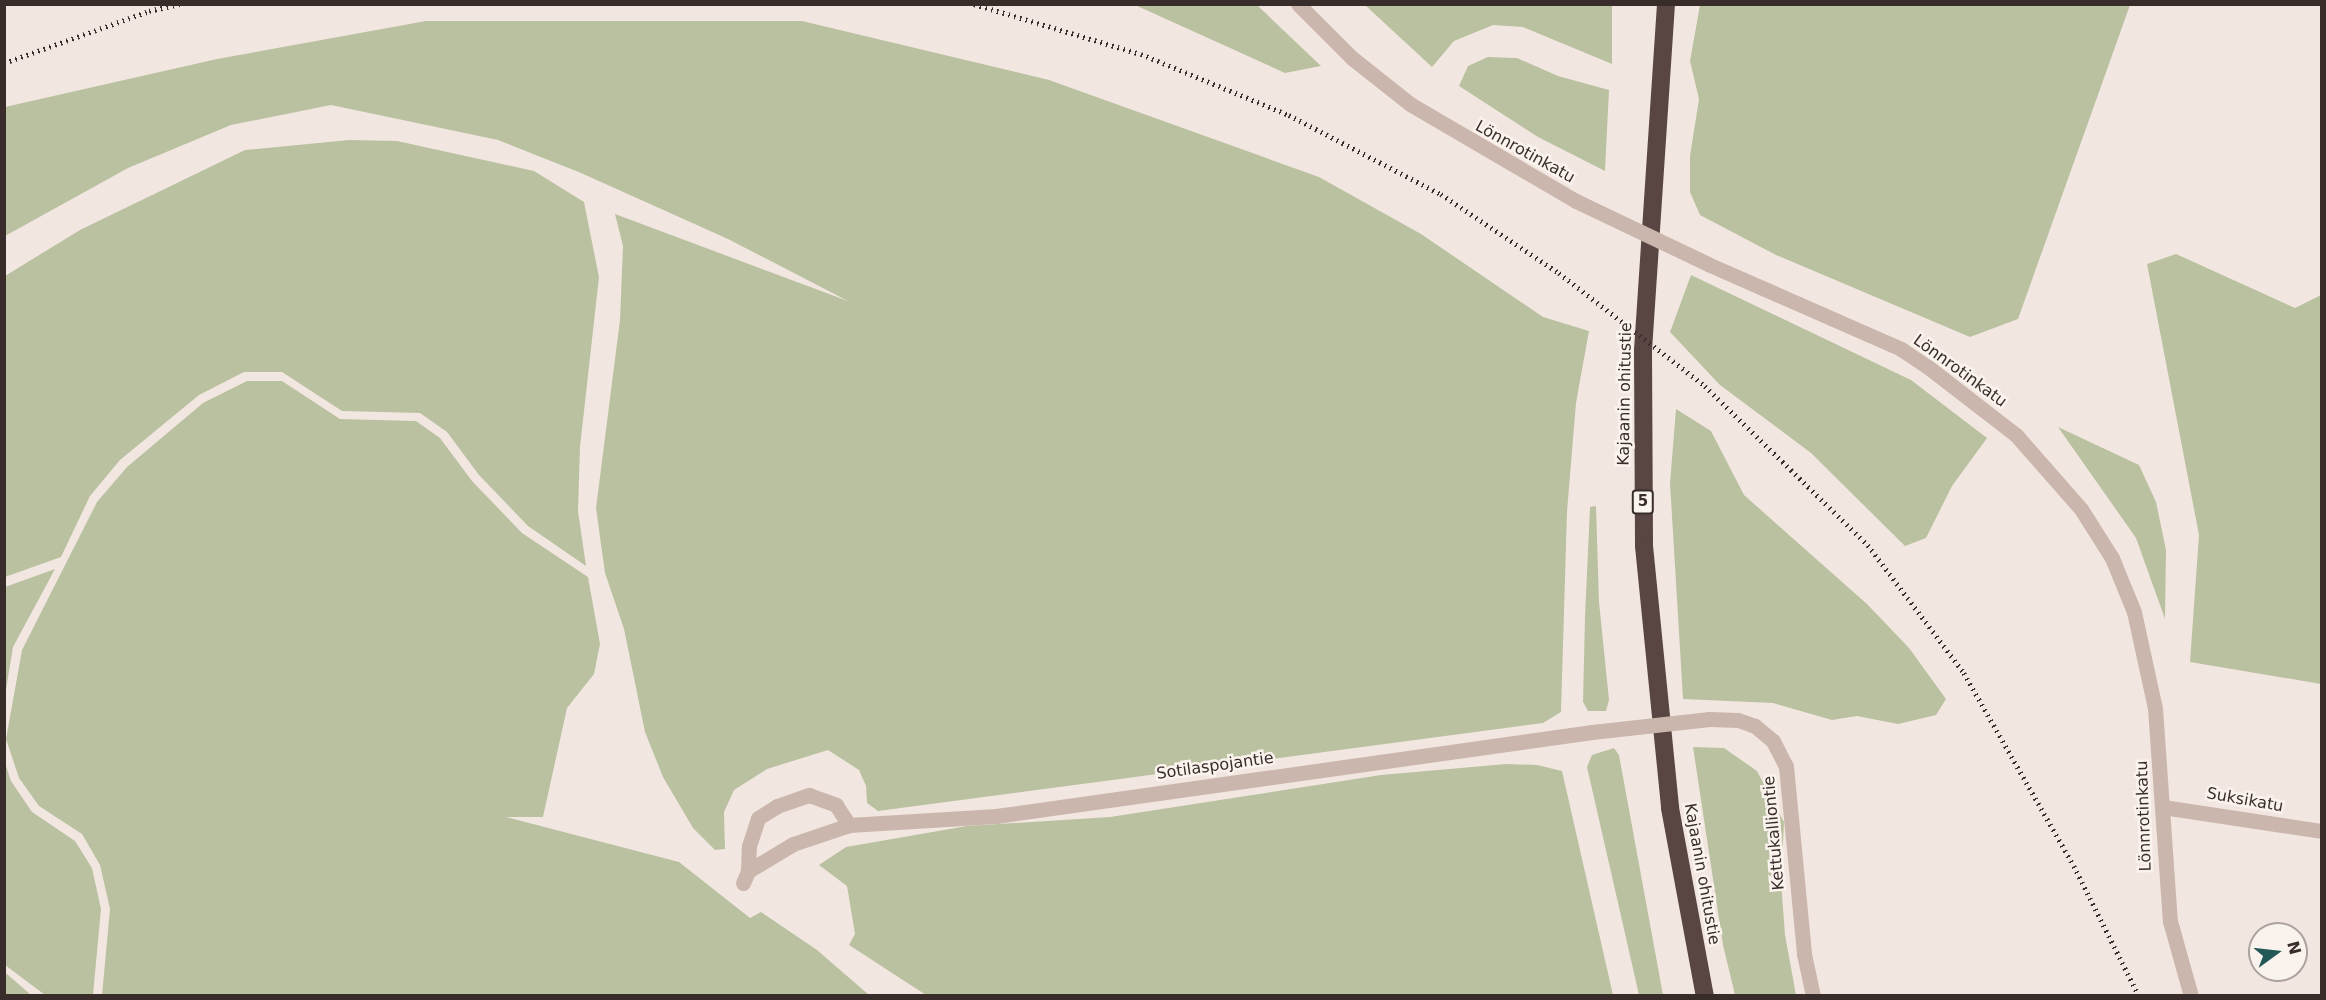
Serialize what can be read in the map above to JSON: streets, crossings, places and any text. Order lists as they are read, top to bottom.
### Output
{
  "streets": {
    "highway": ["Kajaanin ohitustie", "5"],
    "street": [
      "Lönnrotinkatu",
      "Sotilaspojantie",
      "Suksikatu",
      "Kettukalliontie"
    ]
  },
  "crossings": [
    ["Lönnrotinkatu", "Suksikatu"],
    ["Sotilaspojantie", "Kettukalliontie"]
  ],
  "north": "right"
}
